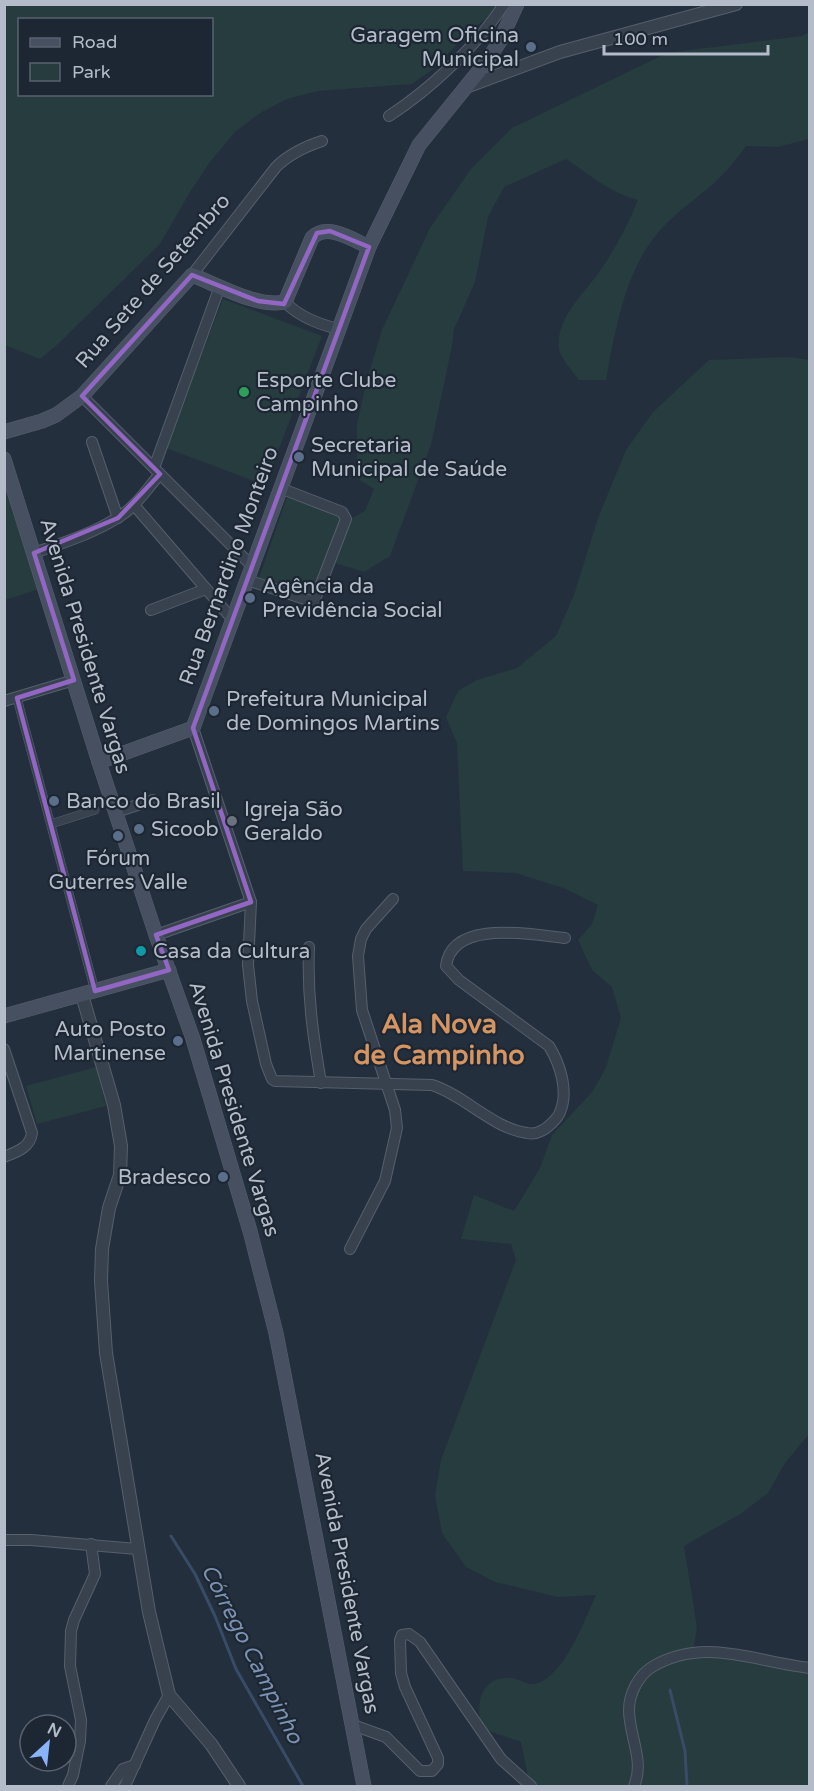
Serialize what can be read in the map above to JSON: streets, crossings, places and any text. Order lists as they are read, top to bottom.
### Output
{
  "streets": {
    "main road": ["Rua Sete de Setembro", "Rua Bernardino Monteiro", "Avenida Presidente Vargas"]
  },
  "districts": ["Ala Nova de Campinho"],
  "water": ["Córrego Campinho"],
  "places": [
    "Garagem Oficina Municipal",
    "Esporte Clube Campinho",
    "Secretaria Municipal de Saúde",
    "Agência da Previdência Social",
    "Prefeitura Municipal de Domingos Martins",
    "Banco do Brasil",
    "Igreja São Geraldo",
    "Sicoob",
    "Fórum Guterres Valle",
    "Casa da Cultura",
    "Auto Posto Martinense",
    "Bradesco"
  ],
  "legend": ["Road", "Park"],
  "scale_bar": "100 m",
  "north": "top right"
}
